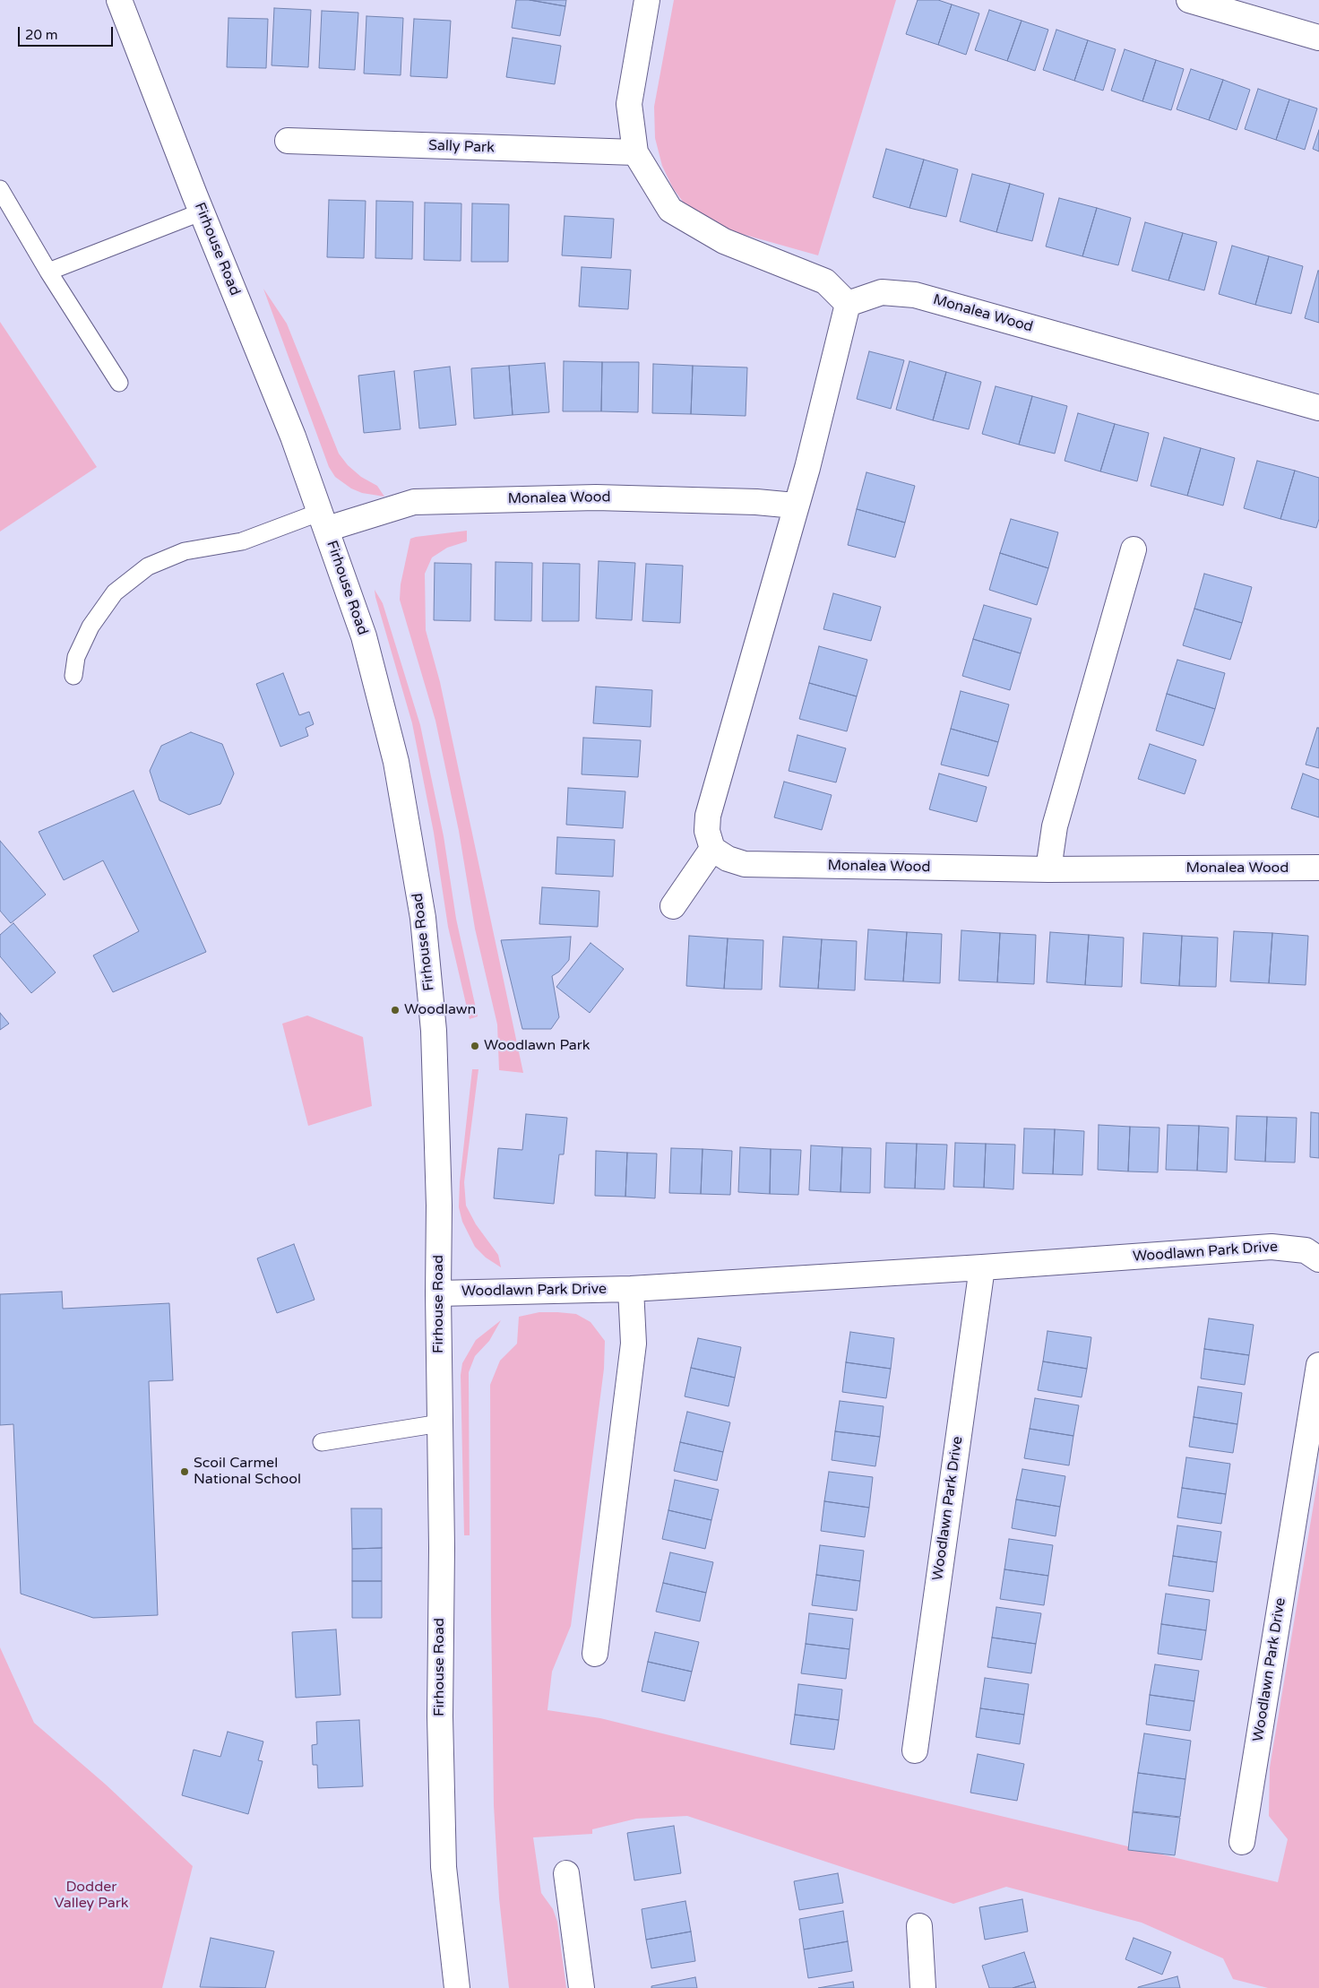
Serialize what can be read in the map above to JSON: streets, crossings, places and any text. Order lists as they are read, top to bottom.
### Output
{
  "streets": {
    "street": [
      "Sally Park",
      "Firhouse Road",
      "Monalea Wood",
      "Woodlawn Park Drive"
    ]
  },
  "crossings": [
    ["Firhouse Road", "Monalea Wood"],
    ["Firhouse Road", "Woodlawn Park Drive"]
  ],
  "parks": ["Dodder Valley Park"],
  "places": ["Woodlawn", "Woodlawn Park", "Scoil Carmel National School"],
  "scale_bar": "20 m"
}
